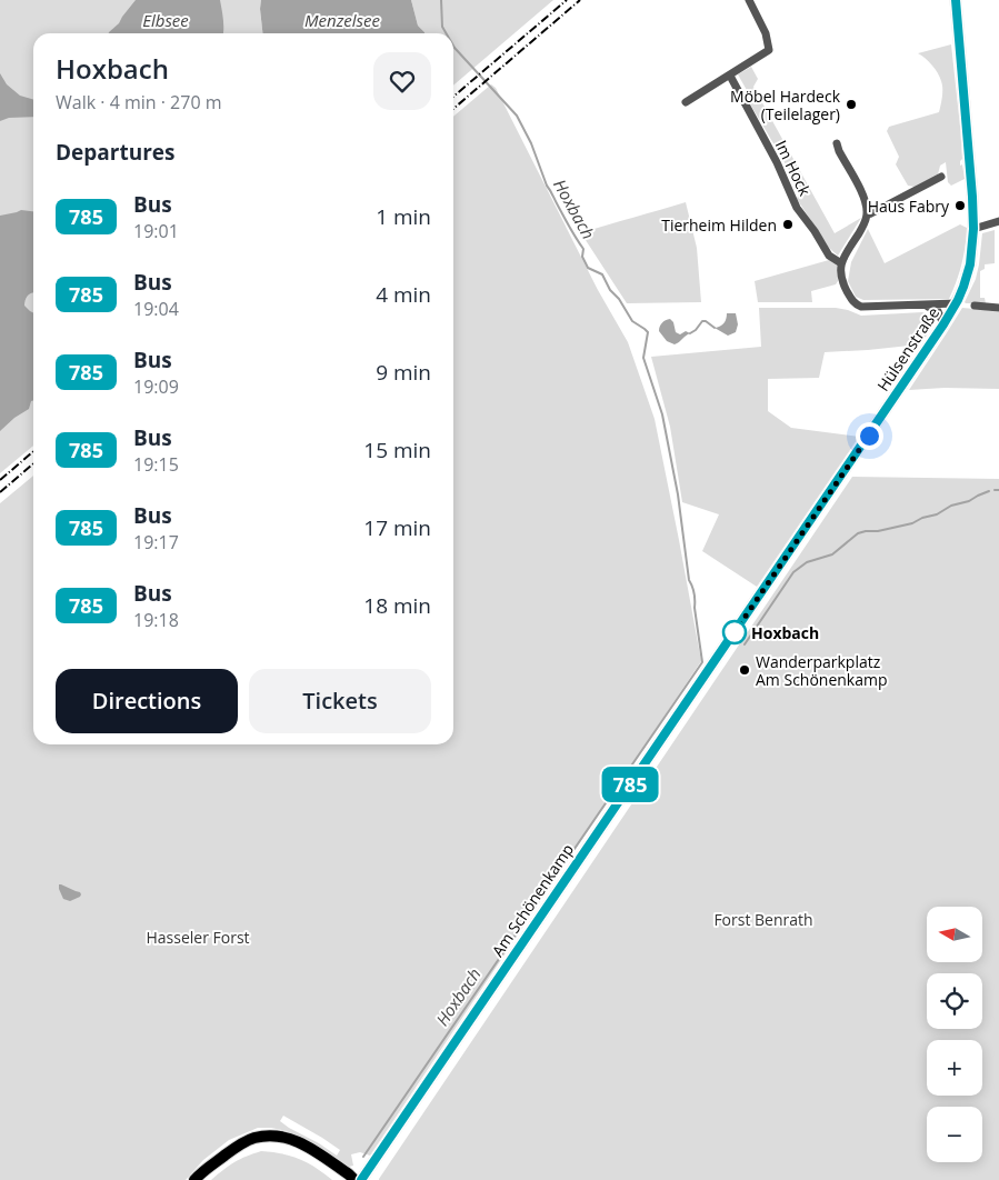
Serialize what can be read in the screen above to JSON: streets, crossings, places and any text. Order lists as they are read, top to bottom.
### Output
{
  "streets": {
    "main road": ["Hülsenstraße", "Am Schönenkamp"],
    "street": ["Im Hock"]
  },
  "crossings": [
    ["Hülsenstraße", "Am Schönenkamp"]
  ],
  "water": ["Elbsee", "Menzelsee", "Hoxbach"],
  "parks": ["Forst Benrath", "Hasseler Forst"],
  "places": [
    "Möbel Hardeck (Teilelager)",
    "Haus Fabry",
    "Tierheim Hilden",
    "Hoxbach",
    "Wanderparkplatz Am Schönenkamp"
  ],
  "lines": ["bus line 785"],
  "north": "left",
  "page": {
    "on_map": "785",
    "heading": [
      ["Hoxbach", "Walk · 4 min · 270 m"],
      "Departures"
    ],
    "list": [
      {
        "mark": "785",
        "name": "Bus",
        "note": "19:01",
        "value": "1 min"
      },
      {
        "mark": "785",
        "name": "Bus",
        "note": "19:04",
        "value": "4 min"
      },
      {
        "mark": "785",
        "name": "Bus",
        "note": "19:09",
        "value": "9 min"
      },
      {
        "mark": "785",
        "name": "Bus",
        "note": "19:15",
        "value": "15 min"
      },
      {
        "mark": "785",
        "name": "Bus",
        "note": "19:17",
        "value": "17 min"
      },
      {
        "mark": "785",
        "name": "Bus",
        "note": "19:18",
        "value": "18 min"
      }
    ],
    "buttons": ["Directions", "Tickets"],
    "map_buttons": ["+", "−"]
  }
}
